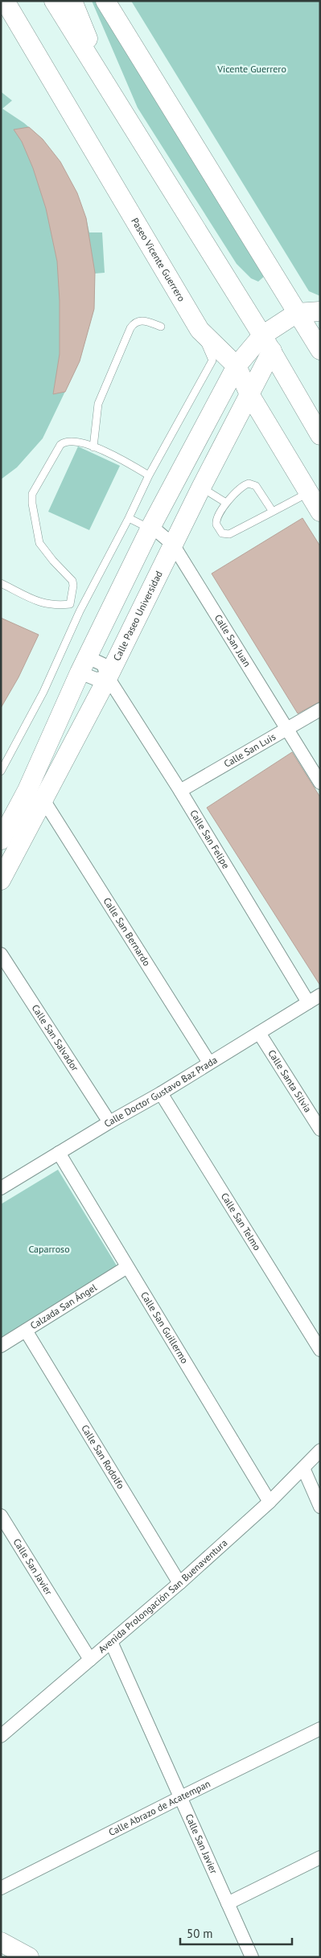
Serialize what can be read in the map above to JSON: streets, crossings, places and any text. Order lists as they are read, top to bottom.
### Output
{
  "streets": {
    "main road": ["Paseo Vicente Guerrero", "Calle Paseo Universidad"],
    "street": [
      "Calle San Juan",
      "Calle San Luis",
      "Calle San Felipe",
      "Calle San Bernardo",
      "Calle San Salvador",
      "Calle Santa Silvia",
      "Calle Doctor Gustavo Baz Prada",
      "Calle San Telmo",
      "Calzada San Ángel",
      "Calle San Guillermo",
      "Calle San Rodolfo",
      "Calle San Javier",
      "Avenida Prolongación San Buenaventura",
      "Calle Abrazo de Acatempan"
    ]
  },
  "crossings": [
    ["Paseo Vicente Guerrero", "Calle Paseo Universidad"],
    ["Calle Paseo Universidad", "Calle San Juan"],
    ["Calle Paseo Universidad", "Calle San Felipe"],
    ["Calle Paseo Universidad", "Calle San Bernardo"],
    ["Calle San Juan", "Calle San Luis"],
    ["Calle San Luis", "Calle San Felipe"],
    ["Calle San Felipe", "Calle Doctor Gustavo Baz Prada"],
    ["Calle San Bernardo", "Calle Doctor Gustavo Baz Prada"],
    ["Calle San Salvador", "Calle Doctor Gustavo Baz Prada"],
    ["Calle Santa Silvia", "Calle Doctor Gustavo Baz Prada"],
    ["Calle Doctor Gustavo Baz Prada", "Calle San Telmo"],
    ["Calle Doctor Gustavo Baz Prada", "Calle San Guillermo"],
    ["Calzada San Ángel", "Calle San Guillermo"],
    ["Calzada San Ángel", "Calle San Rodolfo"],
    ["Calle San Guillermo", "Avenida Prolongación San Buenaventura"],
    ["Calle San Rodolfo", "Avenida Prolongación San Buenaventura"],
    ["Calle San Javier", "Avenida Prolongación San Buenaventura"],
    ["Calle San Javier", "Calle Abrazo de Acatempan"]
  ],
  "parks": ["Vicente Guerrero", "Caparroso"],
  "scale_bar": "50 m"
}
